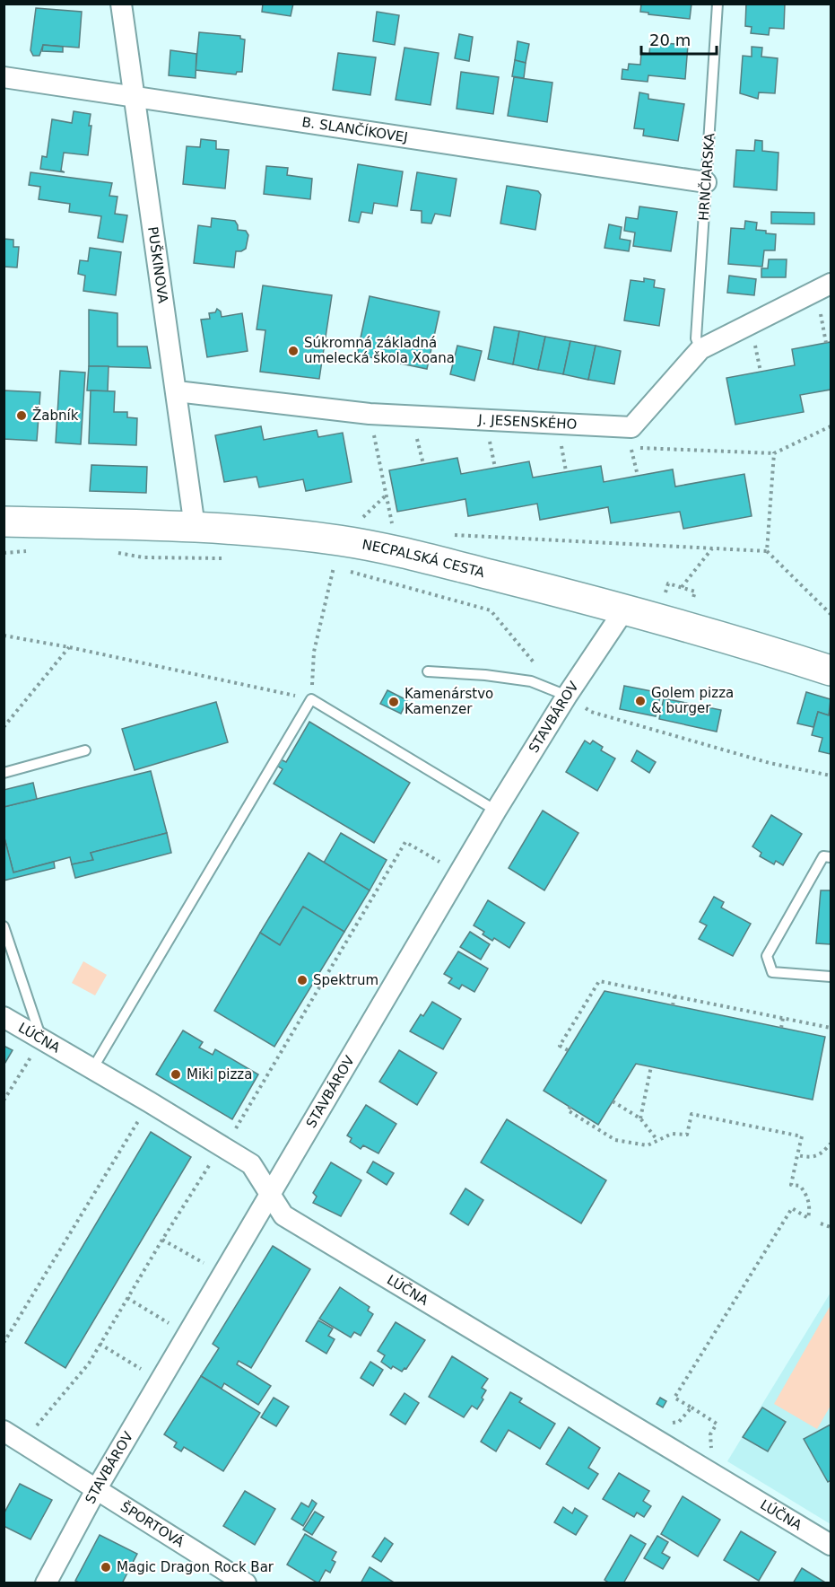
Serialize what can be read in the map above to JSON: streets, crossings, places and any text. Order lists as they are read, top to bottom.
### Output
{
  "streets": {
    "main road": ["NECPALSKÁ CESTA"],
    "street": [
      "B. SLANČÍKOVEJ",
      "PUŠKINOVA",
      "J. JESENSKÉHO",
      "STAVBÁROV",
      "LÚČNA",
      "ŠPORTOVÁ"
    ],
    "lane": ["HRNČIARSKA"]
  },
  "crossings": [
    ["B. SLANČÍKOVEJ", "HRNČIARSKA"],
    ["B. SLANČÍKOVEJ", "PUŠKINOVA"],
    ["HRNČIARSKA", "J. JESENSKÉHO"],
    ["PUŠKINOVA", "J. JESENSKÉHO"],
    ["PUŠKINOVA", "NECPALSKÁ CESTA"],
    ["NECPALSKÁ CESTA", "STAVBÁROV"],
    ["STAVBÁROV", "LÚČNA"],
    ["STAVBÁROV", "ŠPORTOVÁ"]
  ],
  "places": [
    "Súkromná základná umelecká škola Xoana",
    "Žabník",
    "Golem pizza & burger",
    "Kamenárstvo Kamenzer",
    "Spektrum",
    "Miki pizza",
    "Magic Dragon Rock Bar"
  ],
  "scale_bar": "20 m"
}
